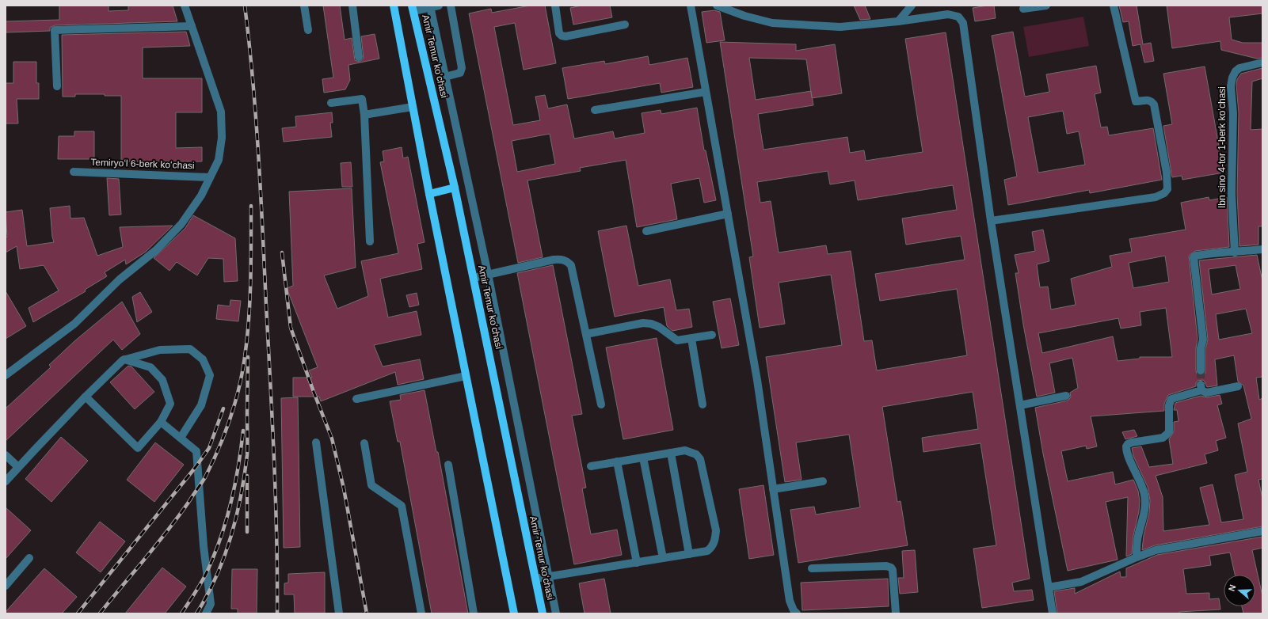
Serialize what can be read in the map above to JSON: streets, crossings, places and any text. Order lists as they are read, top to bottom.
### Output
{
  "streets": {
    "main road": ["Amir Temur koʻchasi"],
    "street": ["Ibn sino 4-tor 1-berk koʼchasi", "Temiryoʻl 6-berk koʻchasi"]
  },
  "north": "left"
}
